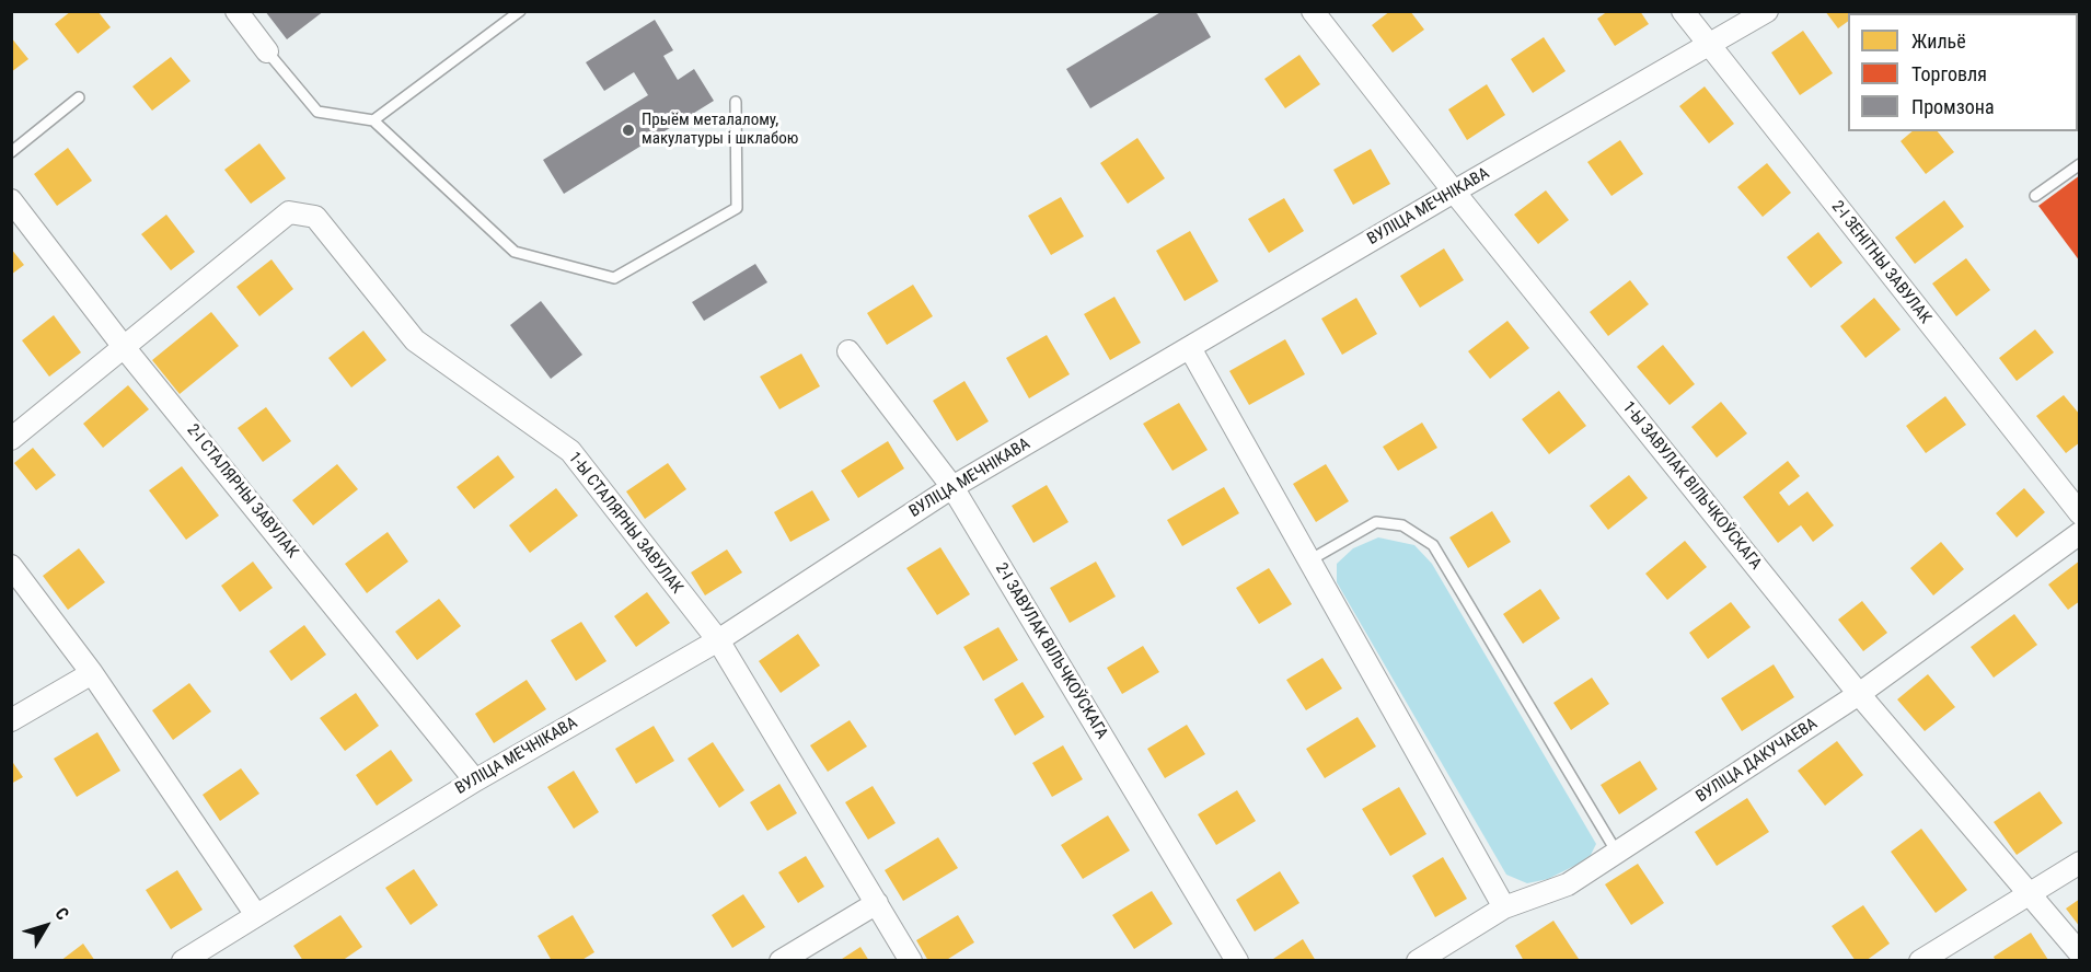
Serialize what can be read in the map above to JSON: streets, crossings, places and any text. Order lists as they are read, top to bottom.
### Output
{
  "streets": {
    "street": [
      "ВУЛІЦА МЕЧНІКАВА",
      "2-І ЗЕНІТНЫ ЗАВУЛАК",
      "1-Ы ЗАВУЛАК ВІЛЬЧКОЎСКАГА",
      "2-І СТАЛЯРНЫ ЗАВУЛАК",
      "1-Ы СТАЛЯРНЫ ЗАВУЛАК",
      "2-І ЗАВУЛАК ВІЛЬЧКОЎСКАГА",
      "ВУЛІЦА ДАКУЧАЕВА"
    ]
  },
  "crossings": [
    ["ВУЛІЦА МЕЧНІКАВА", "2-І ЗЕНІТНЫ ЗАВУЛАК"],
    ["ВУЛІЦА МЕЧНІКАВА", "1-Ы ЗАВУЛАК ВІЛЬЧКОЎСКАГА"],
    ["ВУЛІЦА МЕЧНІКАВА", "2-І СТАЛЯРНЫ ЗАВУЛАК"],
    ["ВУЛІЦА МЕЧНІКАВА", "1-Ы СТАЛЯРНЫ ЗАВУЛАК"],
    ["ВУЛІЦА МЕЧНІКАВА", "2-І ЗАВУЛАК ВІЛЬЧКОЎСКАГА"],
    ["1-Ы ЗАВУЛАК ВІЛЬЧКОЎСКАГА", "ВУЛІЦА ДАКУЧАЕВА"],
    ["2-І СТАЛЯРНЫ ЗАВУЛАК", "1-Ы СТАЛЯРНЫ ЗАВУЛАК"]
  ],
  "places": ["Прыём металалому, макулатуры і шклабою"],
  "legend": ["Жильё", "Торговля", "Промзона"],
  "north": "top right"
}
